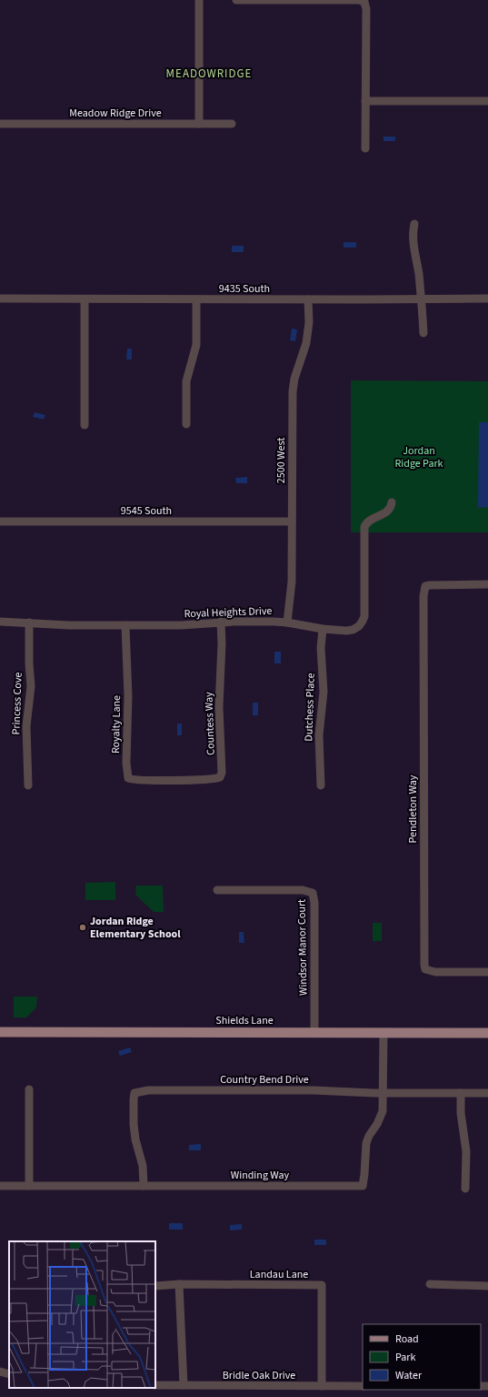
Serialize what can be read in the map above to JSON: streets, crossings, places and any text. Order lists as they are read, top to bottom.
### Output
{
  "streets": {
    "main road": ["Shields Lane"],
    "street": [
      "Meadow Ridge Drive",
      "9435 South",
      "2500 West",
      "9545 South",
      "Royal Heights Drive",
      "Princess Cove",
      "Dutchess Place",
      "Countess Way",
      "Royalty Lane",
      "Pendleton Way",
      "Windsor Manor Court",
      "Country Bend Drive",
      "Winding Way",
      "Landau Lane",
      "Bridle Oak Drive"
    ]
  },
  "crossings": [
    ["9435 South", "2500 West"],
    ["2500 West", "9545 South"],
    ["2500 West", "Royal Heights Drive"],
    ["Royal Heights Drive", "Princess Cove"],
    ["Royal Heights Drive", "Dutchess Place"],
    ["Royal Heights Drive", "Countess Way"],
    ["Royal Heights Drive", "Royalty Lane"],
    ["Countess Way", "Royalty Lane"],
    ["Windsor Manor Court", "Shields Lane"],
    ["Shields Lane", "Winding Way"],
    ["Country Bend Drive", "Winding Way"],
    ["Landau Lane", "Bridle Oak Drive"]
  ],
  "districts": ["MEADOWRIDGE"],
  "parks": ["Jordan Ridge Park"],
  "places": ["Jordan Ridge Elementary School"],
  "legend": ["Road", "Park", "Water"]
}
